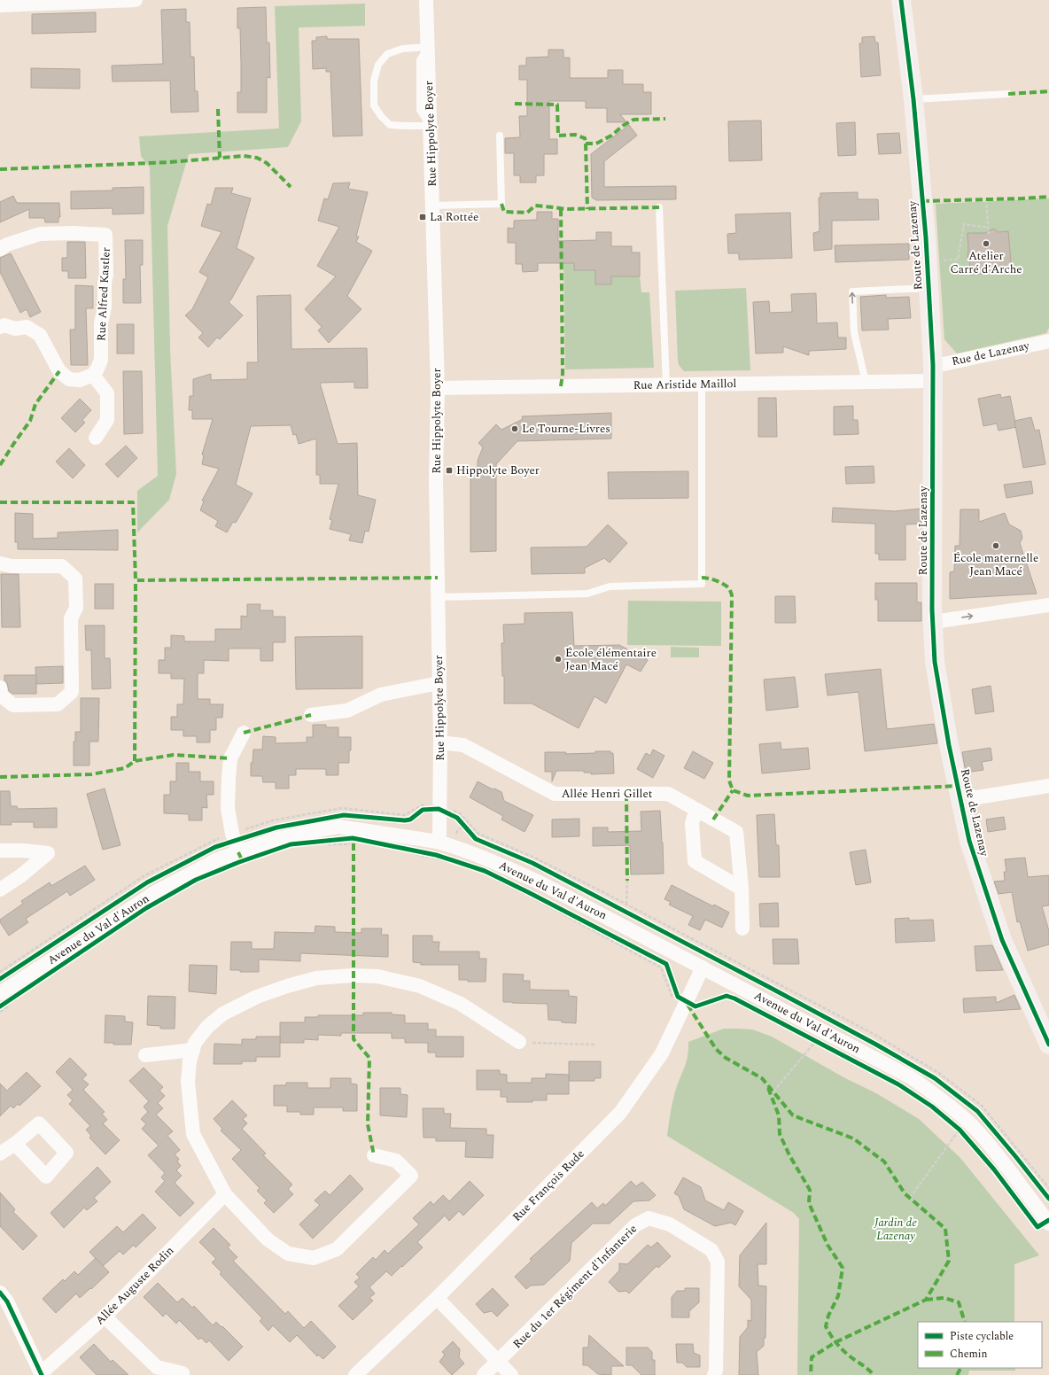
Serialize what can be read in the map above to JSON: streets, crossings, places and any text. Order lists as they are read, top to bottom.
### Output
{
  "streets": {
    "street": [
      "Rue Hippolyte Boyer",
      "Route de Lazenay",
      "Rue Alfred Kastler",
      "Rue de Lazenay",
      "Rue Aristide Maillol",
      "Allée Henri Gillet",
      "Avenue du Val d'Auron",
      "Rue François Rude",
      "Allée Auguste Rodin",
      "Rue du 1er Régiment d'Infanterie"
    ]
  },
  "crossings": [
    ["Rue Hippolyte Boyer", "Rue Aristide Maillol"],
    ["Rue Hippolyte Boyer", "Allée Henri Gillet"],
    ["Rue Hippolyte Boyer", "Avenue du Val d'Auron"],
    ["Route de Lazenay", "Rue de Lazenay"],
    ["Route de Lazenay", "Rue Aristide Maillol"],
    ["Rue de Lazenay", "Rue Aristide Maillol"],
    ["Avenue du Val d'Auron", "Rue François Rude"]
  ],
  "parks": ["Jardin de Lazenay"],
  "places": {
    "transit": ["La Rottée", "Hippolyte Boyer"],
    "other": [
      "Atelier Carré d'Arche",
      "Le Tourne-Livres",
      "École maternelle Jean Macé",
      "École élémentaire Jean Macé"
    ]
  },
  "legend": ["Piste cyclable", "Chemin"]
}
